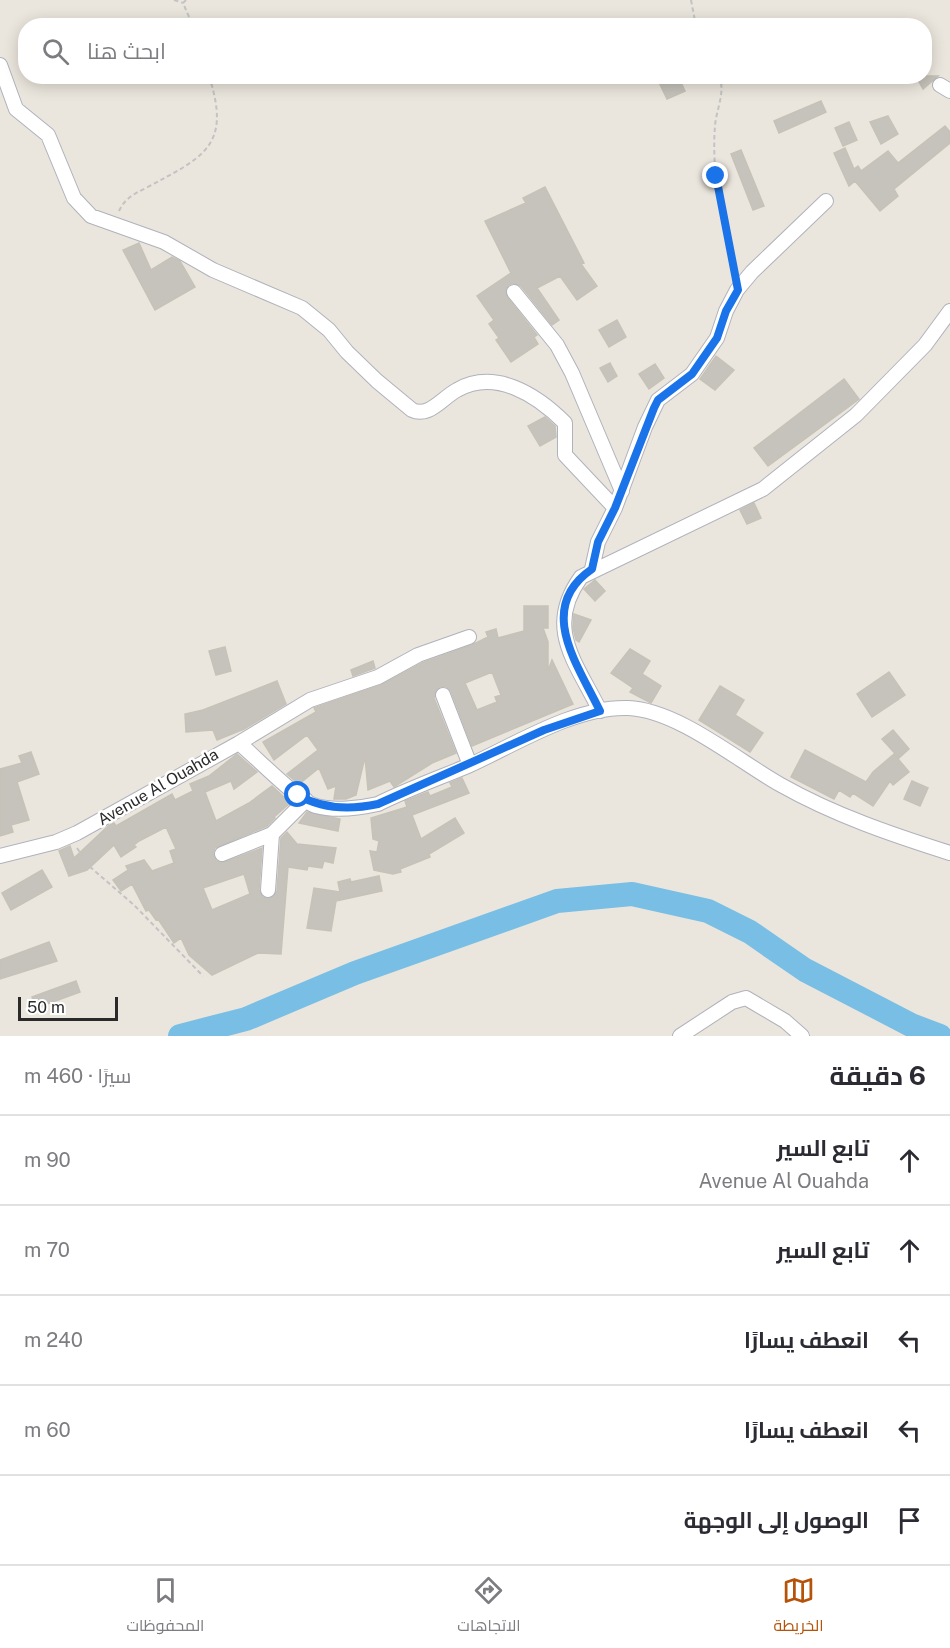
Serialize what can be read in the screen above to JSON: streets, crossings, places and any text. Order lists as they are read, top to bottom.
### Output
{
  "streets": {
    "street": ["Avenue Al Ouahda"]
  },
  "scale_bar": "50 m",
  "page": {
    "search": "ابحث هنا",
    "scale": "50 m",
    "heading": ["6 دقيقة", "سيرًا · 460 m"],
    "list": [
      ["تابع السير", "Avenue Al Ouahda", "90 m"],
      ["تابع السير", "70 m"],
      ["انعطف يسارًا", "240 m"],
      ["انعطف يسارًا", "60 m"],
      "الوصول إلى الوجهة"
    ],
    "nav": ["الخريطة", "الاتجاهات", "المحفوظات"]
  }
}
